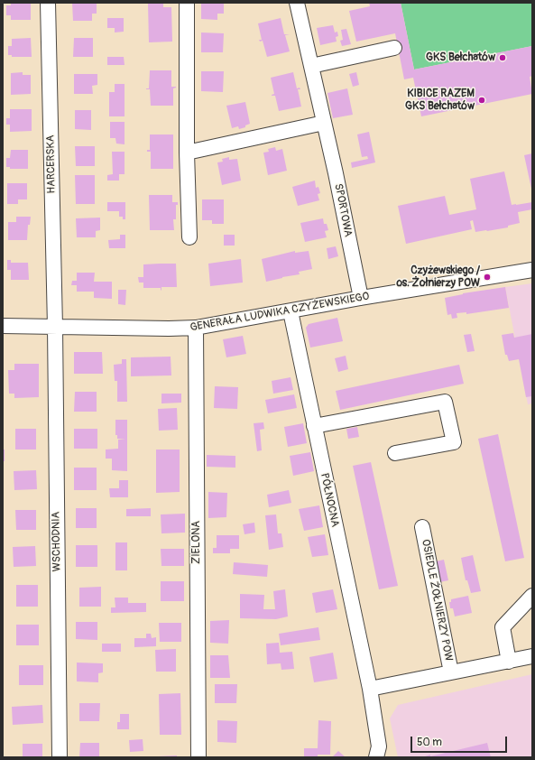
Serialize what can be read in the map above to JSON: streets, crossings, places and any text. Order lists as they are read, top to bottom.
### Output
{
  "streets": {
    "street": [
      "HARCERSKA",
      "SPORTOWA",
      "GENERAŁA LUDWIKA CZYŻEWSKIEGO",
      "PÓŁNOCNA",
      "WSCHODNIA",
      "ZIELONA",
      "OSIEDLE ŻOŁNIERZY POW"
    ]
  },
  "crossings": [
    ["HARCERSKA", "GENERAŁA LUDWIKA CZYŻEWSKIEGO"],
    ["HARCERSKA", "WSCHODNIA"],
    ["SPORTOWA", "GENERAŁA LUDWIKA CZYŻEWSKIEGO"],
    ["GENERAŁA LUDWIKA CZYŻEWSKIEGO", "PÓŁNOCNA"],
    ["GENERAŁA LUDWIKA CZYŻEWSKIEGO", "WSCHODNIA"],
    ["GENERAŁA LUDWIKA CZYŻEWSKIEGO", "ZIELONA"]
  ],
  "places": ["GKS Bełchatów", "KIBICE RAZEM GKS Bełchatów", "Czyżewskiego / os. Żołnierzy POW"],
  "scale_bar": "50 m"
}
